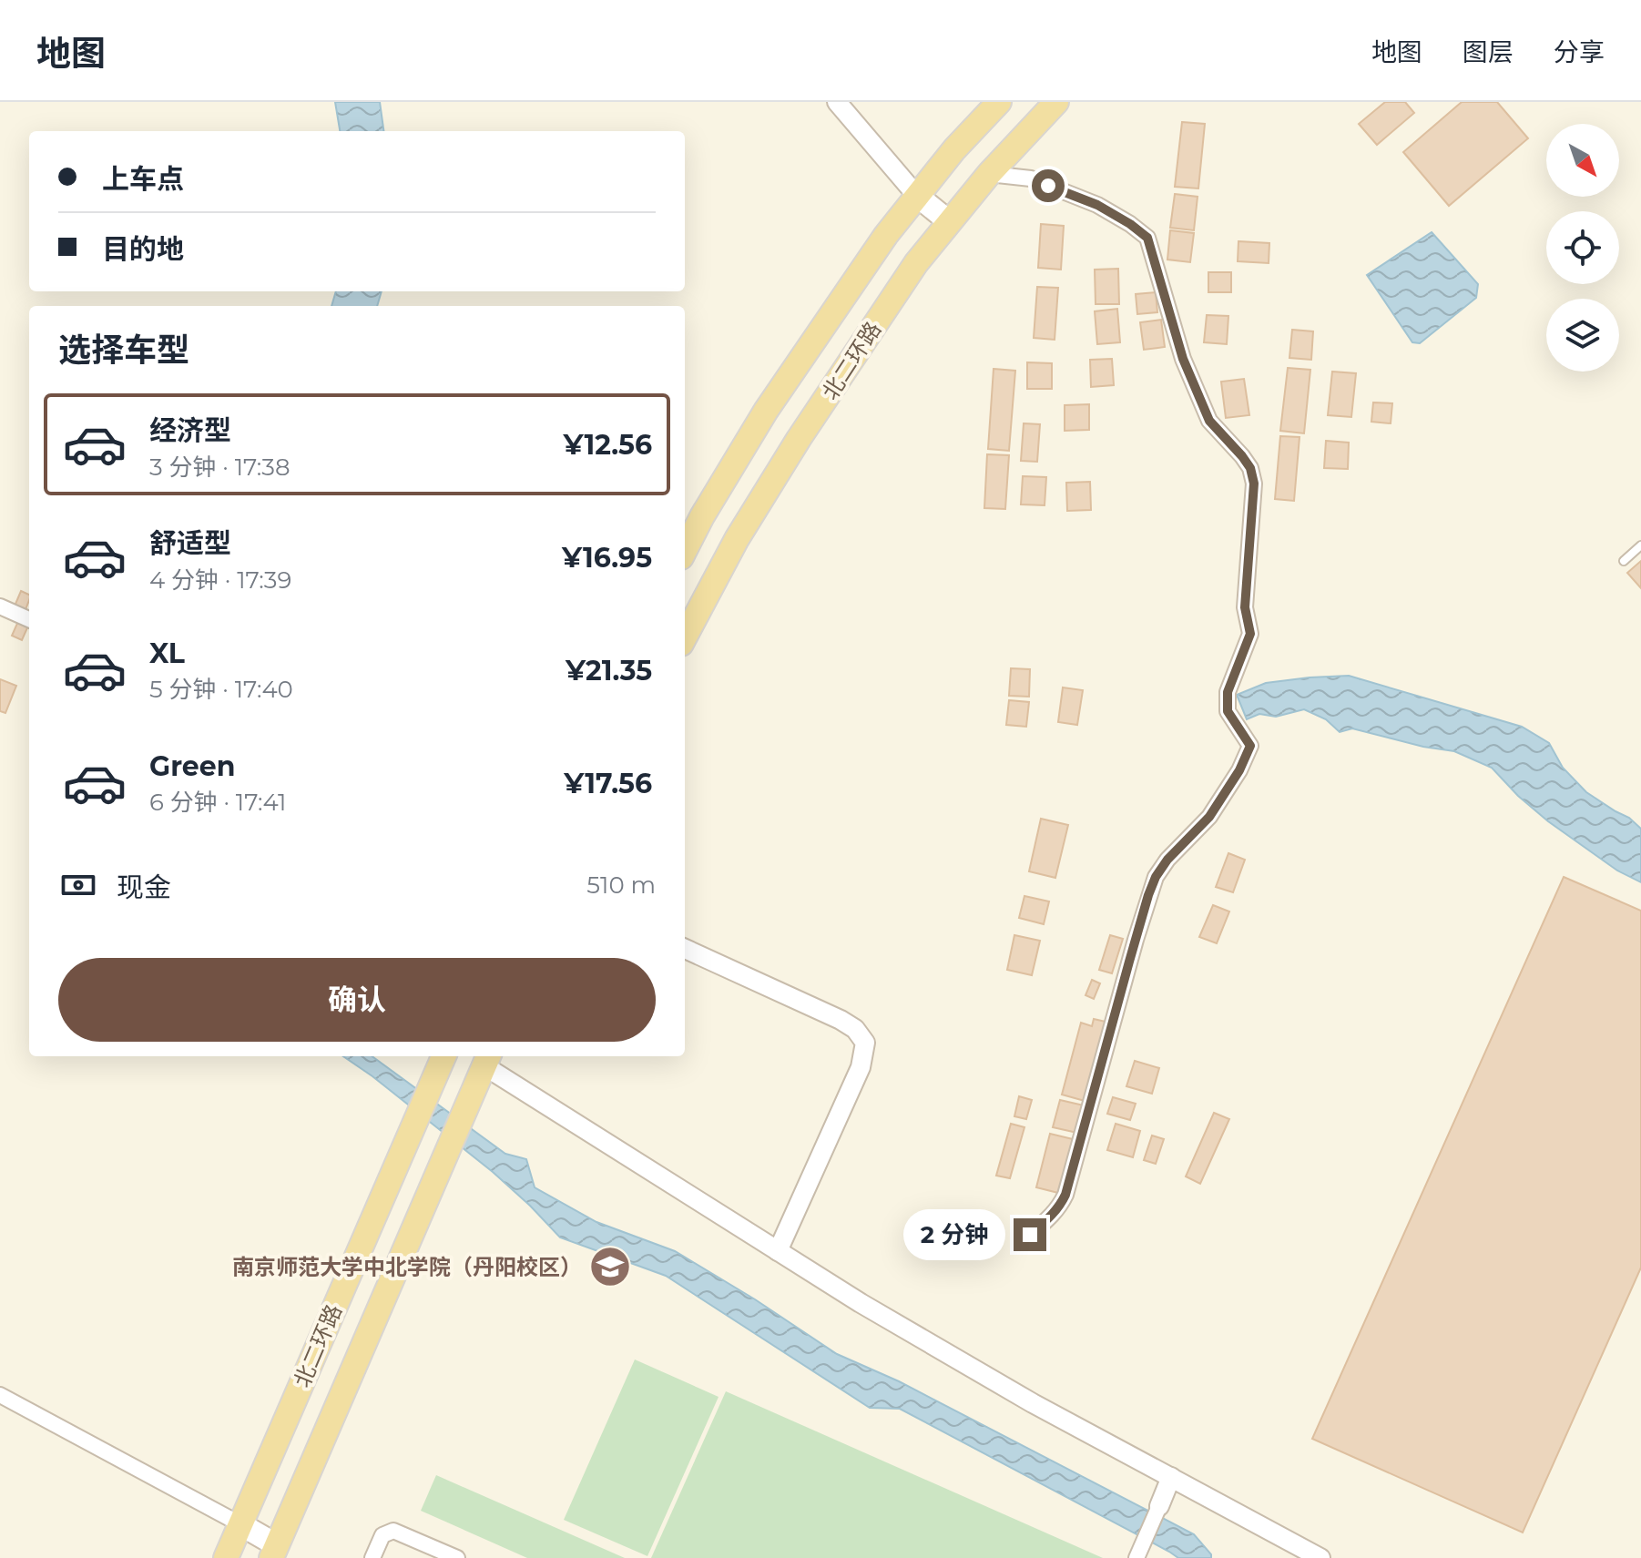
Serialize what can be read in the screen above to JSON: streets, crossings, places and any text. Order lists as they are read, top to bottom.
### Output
{
  "streets": {
    "main road": ["北二环路"]
  },
  "places": {
    "school or university": ["南京师范大学中北学院（丹阳校区）"]
  },
  "north": "bottom right",
  "page": {
    "header": "地图",
    "nav": ["地图", "图层", "分享"],
    "banner": ["上车点", "目的地"],
    "heading": "选择车型",
    "list": [
      {
        "name": "经济型",
        "note": "3 分钟 · 17:38",
        "value": "¥12.56"
      },
      {
        "name": "舒适型",
        "note": "4 分钟 · 17:39",
        "value": "¥16.95"
      },
      {
        "name": "XL",
        "note": "5 分钟 · 17:40",
        "value": "¥21.35"
      },
      {
        "name": "Green",
        "note": "6 分钟 · 17:41",
        "value": "¥17.56"
      }
    ],
    "pay": ["现金", "510 m"],
    "buttons": "确认",
    "bubble": "2 分钟"
  }
}
